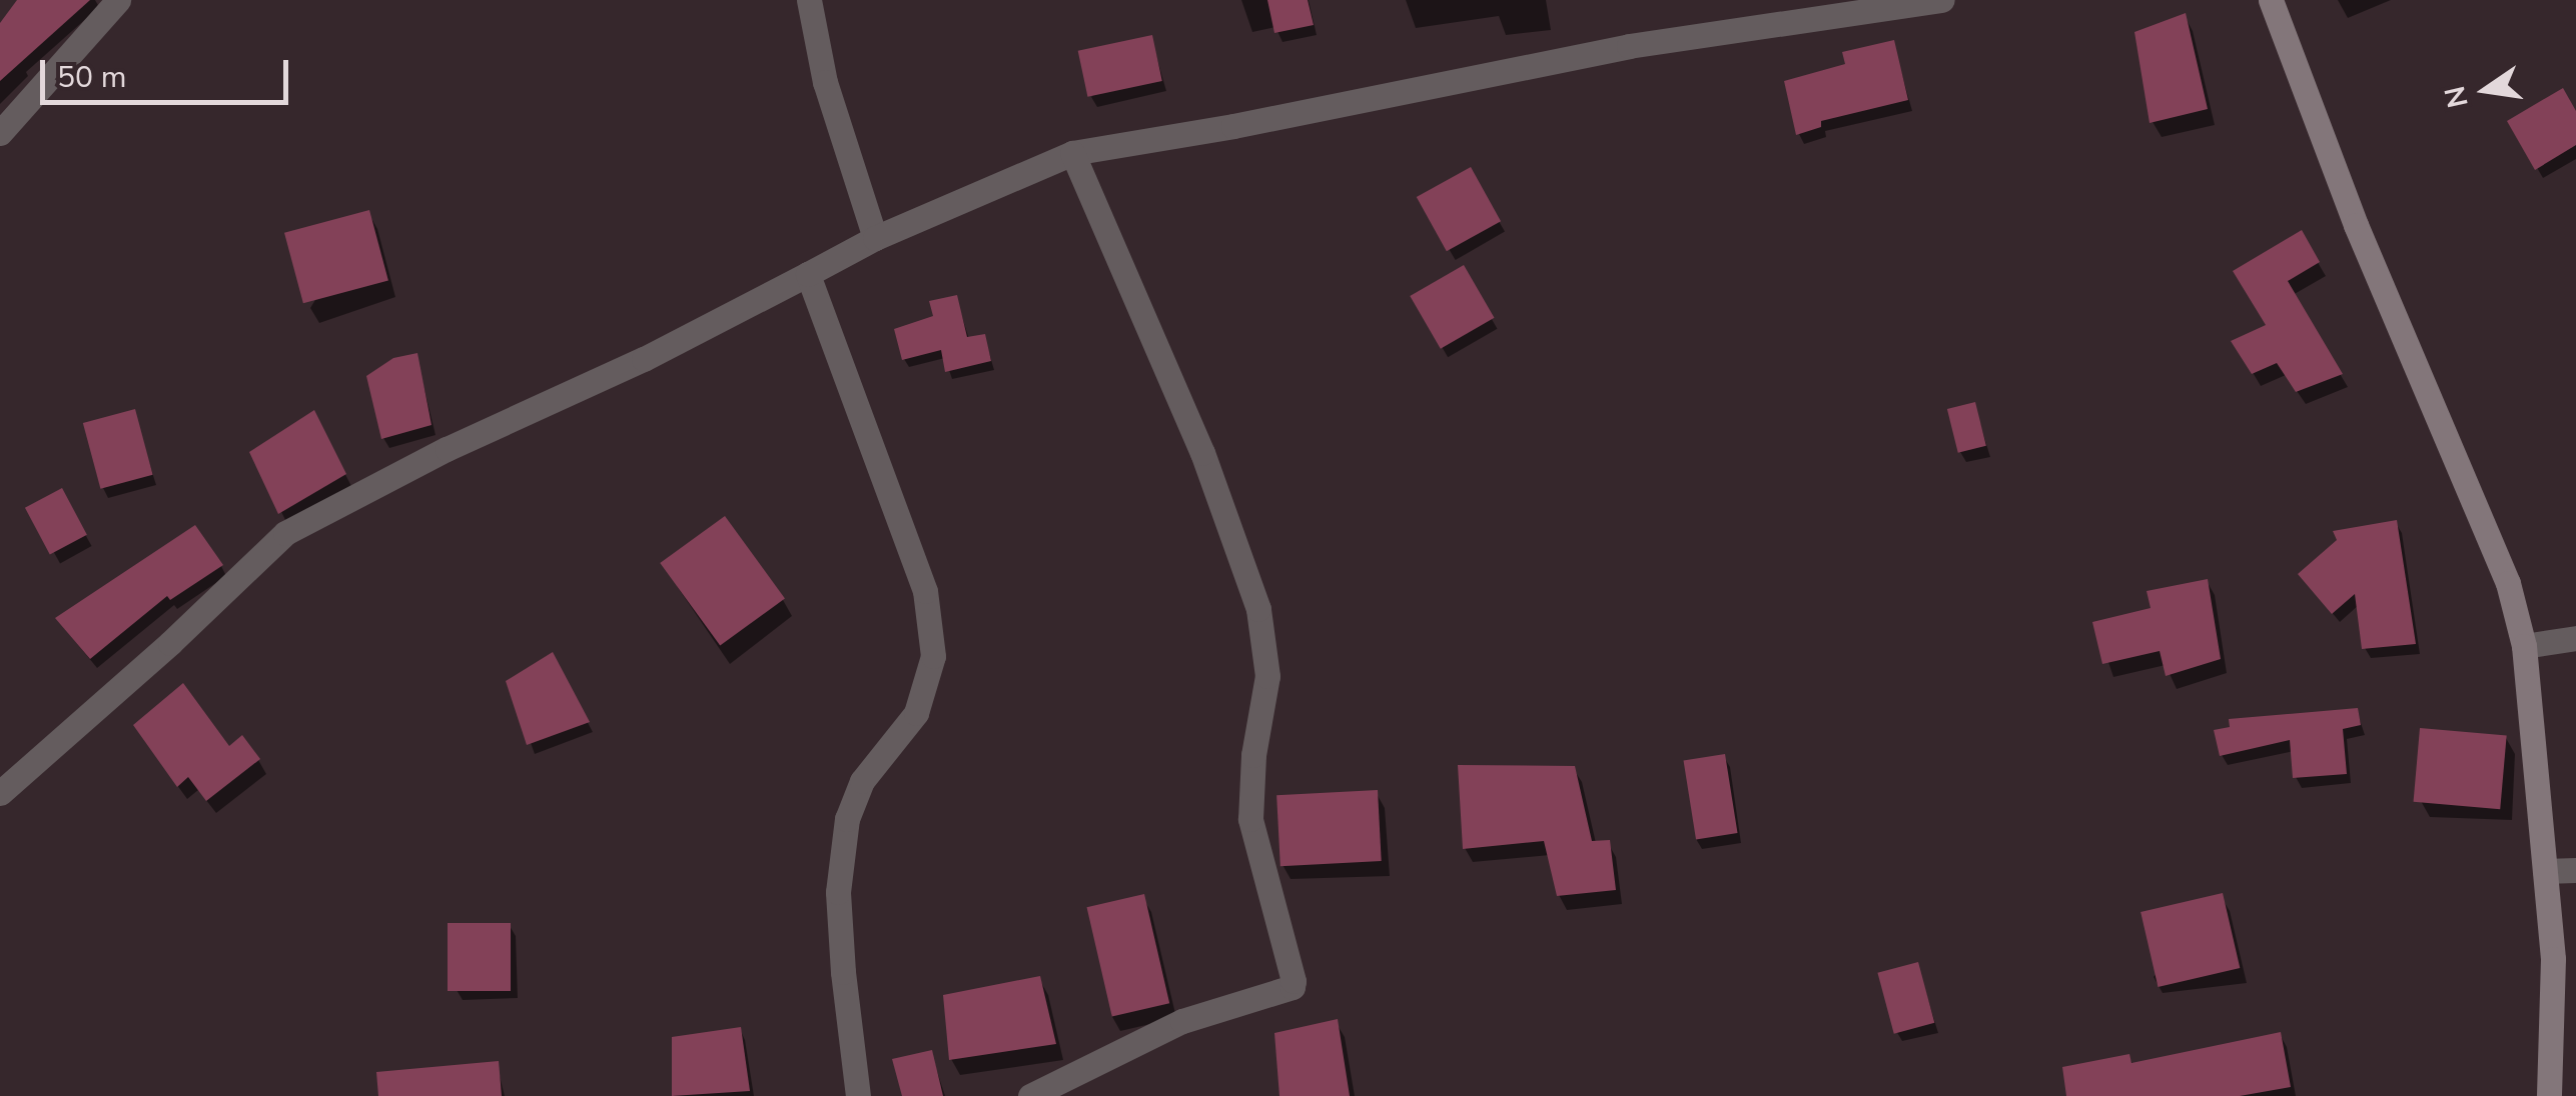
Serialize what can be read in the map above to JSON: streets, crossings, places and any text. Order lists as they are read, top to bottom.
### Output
{
  "scale_bar": "50 m",
  "north": "left"
}
